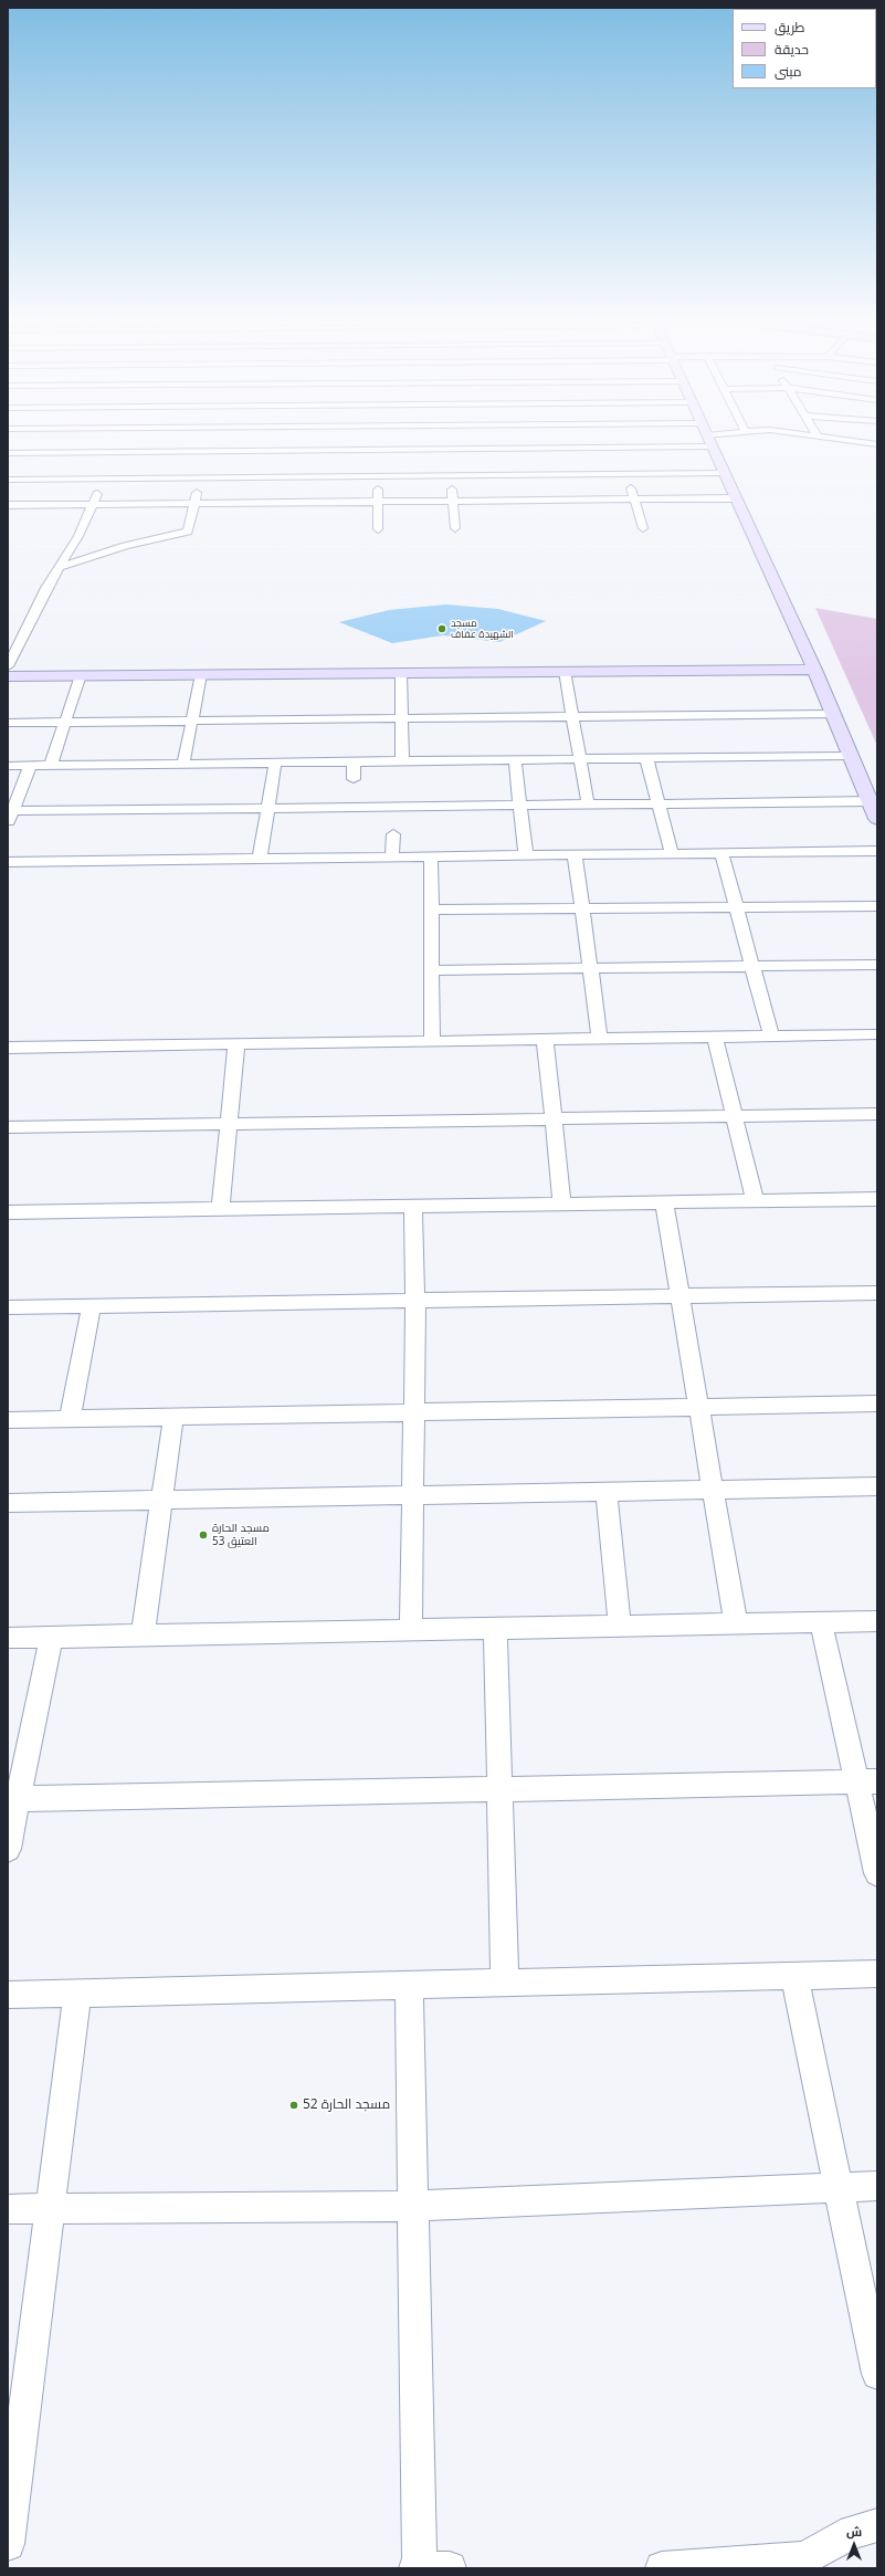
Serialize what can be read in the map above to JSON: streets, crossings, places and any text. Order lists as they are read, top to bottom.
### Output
{
  "places": ["مسجد الشهيدة عفاف", "مسجد الحارة 53 العتيق", "مسجد الحارة 52"],
  "legend": ["طريق", "حديقة", "مبنى"],
  "north": "top"
}
